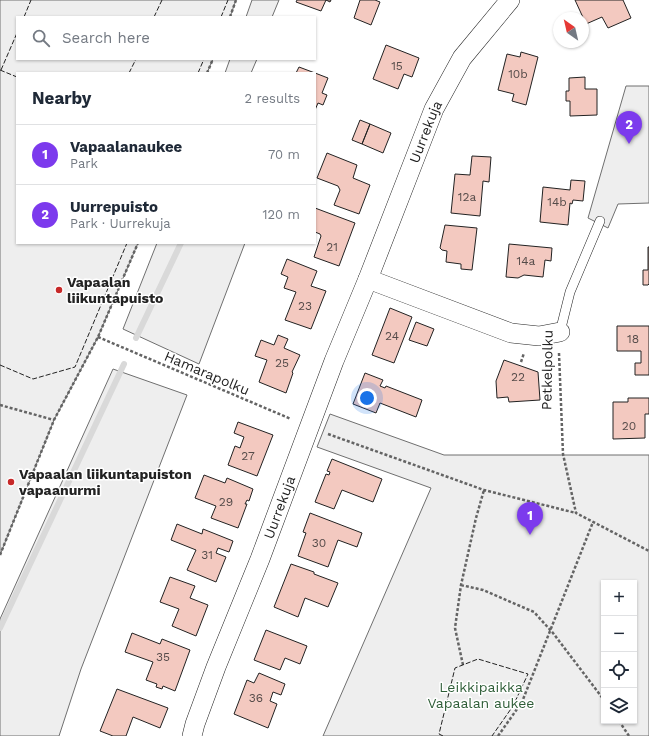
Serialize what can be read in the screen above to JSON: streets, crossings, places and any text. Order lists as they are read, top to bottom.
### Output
{
  "streets": {
    "street": ["Uurrekuja"],
    "lane": ["Petkelpolku"],
    "path": ["Hamarapolku"]
  },
  "crossings": [
    ["Uurrekuja", "Hamarapolku"],
    ["Petkelpolku", "Hamarapolku"]
  ],
  "parks": ["Leikkipaikka Vapaalan aukee"],
  "places": ["Vapaalan liikuntapuisto", "Vapaalan liikuntapuiston vapaanurmi"],
  "house_numbers": [
    "15",
    "10b",
    "12a",
    "14b",
    "21",
    "14a",
    "23",
    "24",
    "18",
    "25",
    "22",
    "20",
    "27",
    "29",
    "30",
    "31",
    "35",
    "36"
  ],
  "north": "top left",
  "page": {
    "search": "Search here",
    "heading": ["Nearby", "2 results"],
    "pins": ["2", "1"],
    "list": [
      {
        "mark": "1",
        "name": "Vapaalanaukee",
        "note": "Park",
        "value": "70 m"
      },
      {
        "mark": "2",
        "name": "Uurrepuisto",
        "note": "Park · Uurrekuja",
        "value": "120 m"
      }
    ],
    "map_buttons": ["+", "−"]
  }
}
